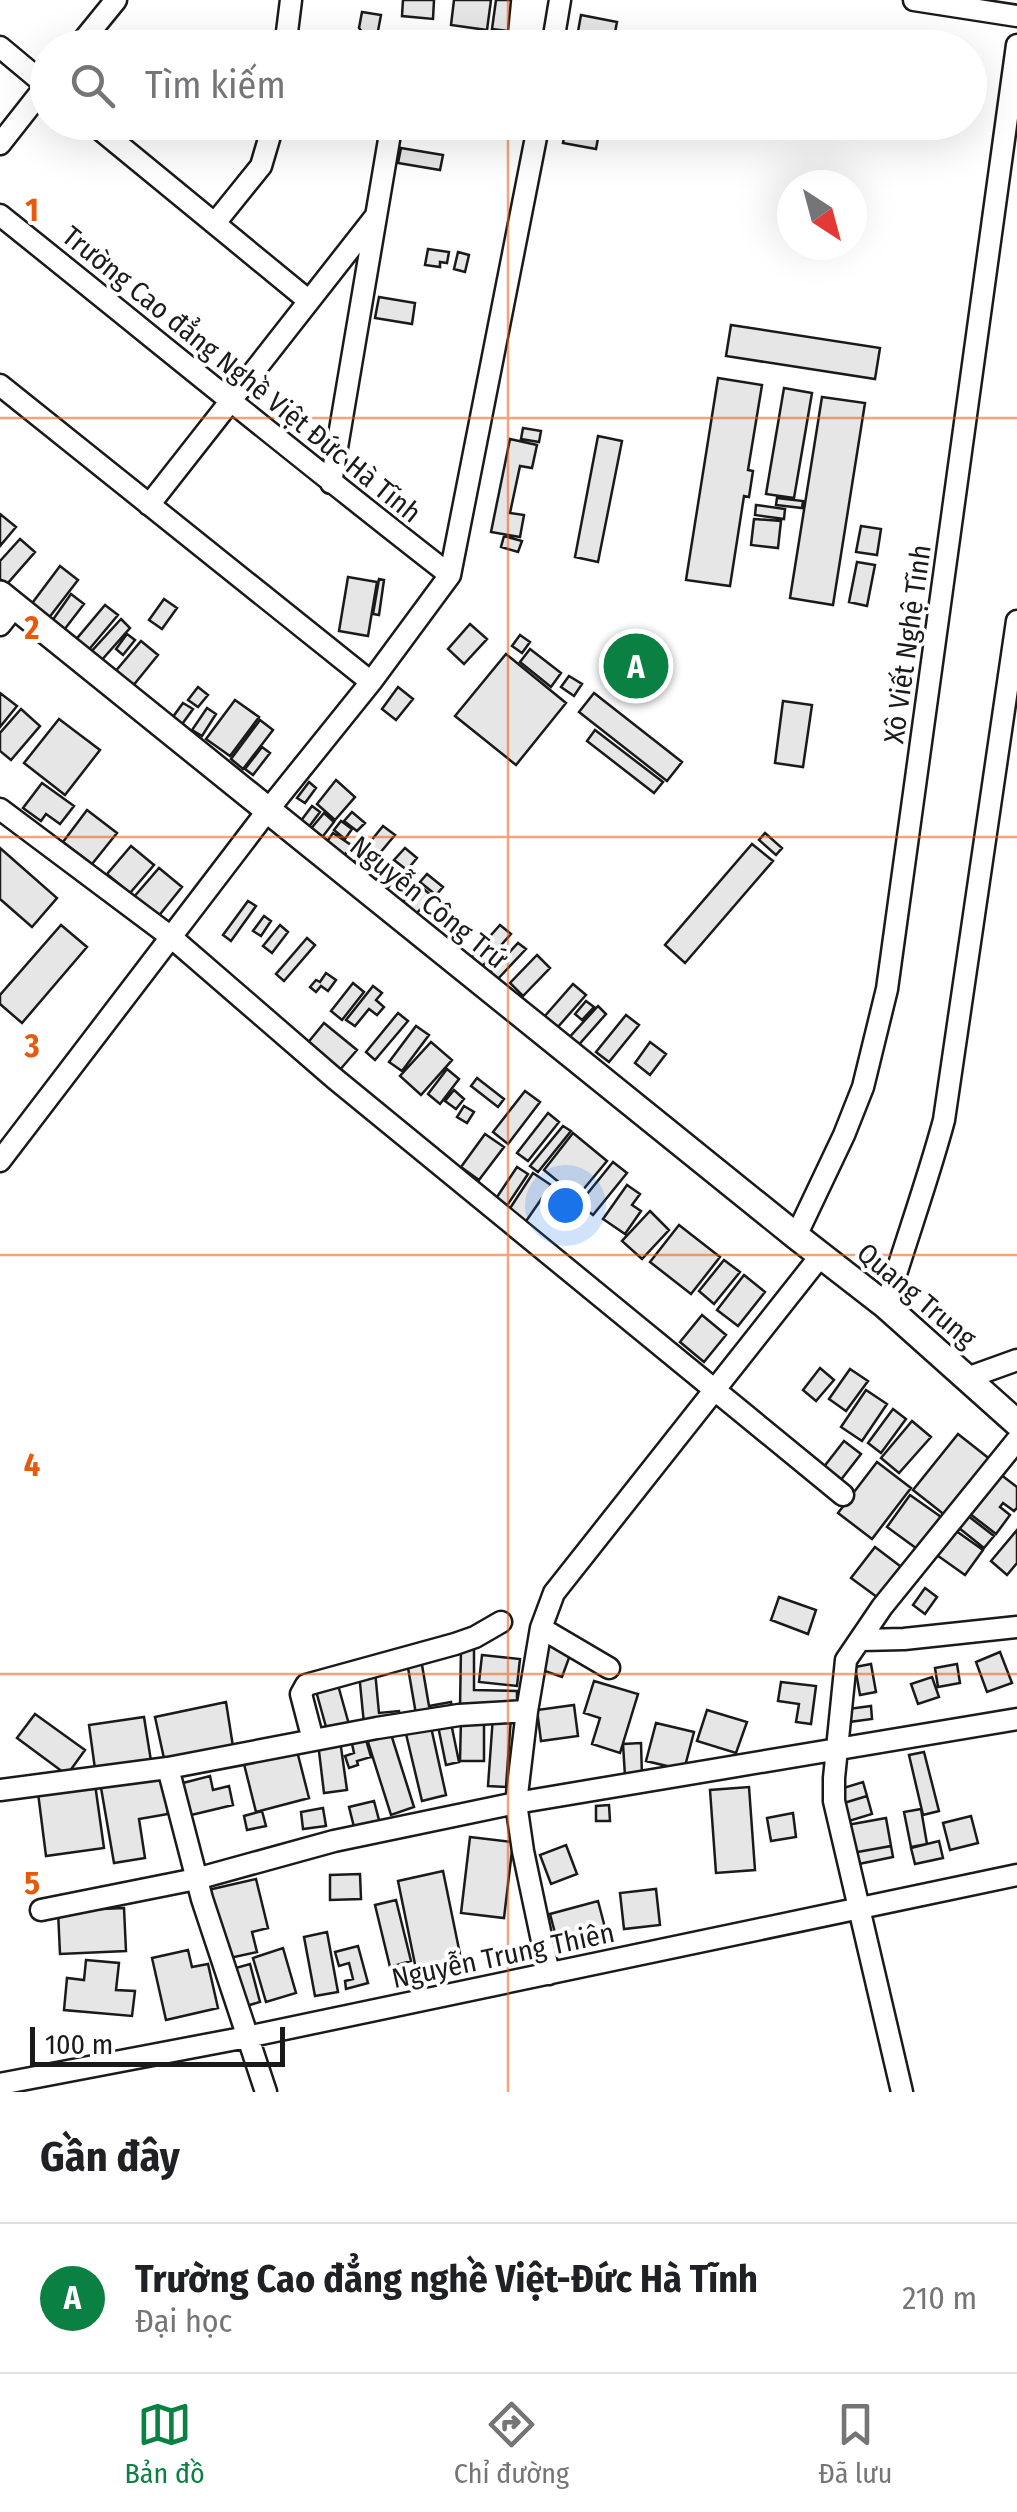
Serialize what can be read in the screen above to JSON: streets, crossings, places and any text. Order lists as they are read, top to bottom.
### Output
{
  "streets": {
    "main road": ["Nguyễn Công Trứ", "Quang Trung"],
    "street": ["Trường Cao đẳng Nghề Việt Đức Hà Tĩnh", "Xô Viết Nghệ Tĩnh", "Nguyễn Trung Thiên"]
  },
  "crossings": [
    ["Xô Viết Nghệ Tĩnh", "Nguyễn Công Trứ"],
    ["Nguyễn Công Trứ", "Quang Trung"]
  ],
  "scale_bar": "100 m",
  "north": "bottom right",
  "page": {
    "search": "Tìm kiếm",
    "pins": "A",
    "scale": "100 m",
    "heading": "Gần đây",
    "list": [
      {
        "mark": "A",
        "name": "Trường Cao đẳng nghề Việt-Đức Hà Tĩnh",
        "note": "Đại học",
        "value": "210 m"
      }
    ],
    "nav": ["Bản đồ", "Chỉ đường", "Đã lưu"]
  },
  "grid": {
    "rows": [
      "1",
      "2",
      "3",
      "4",
      "5"
    ]
  }
}
